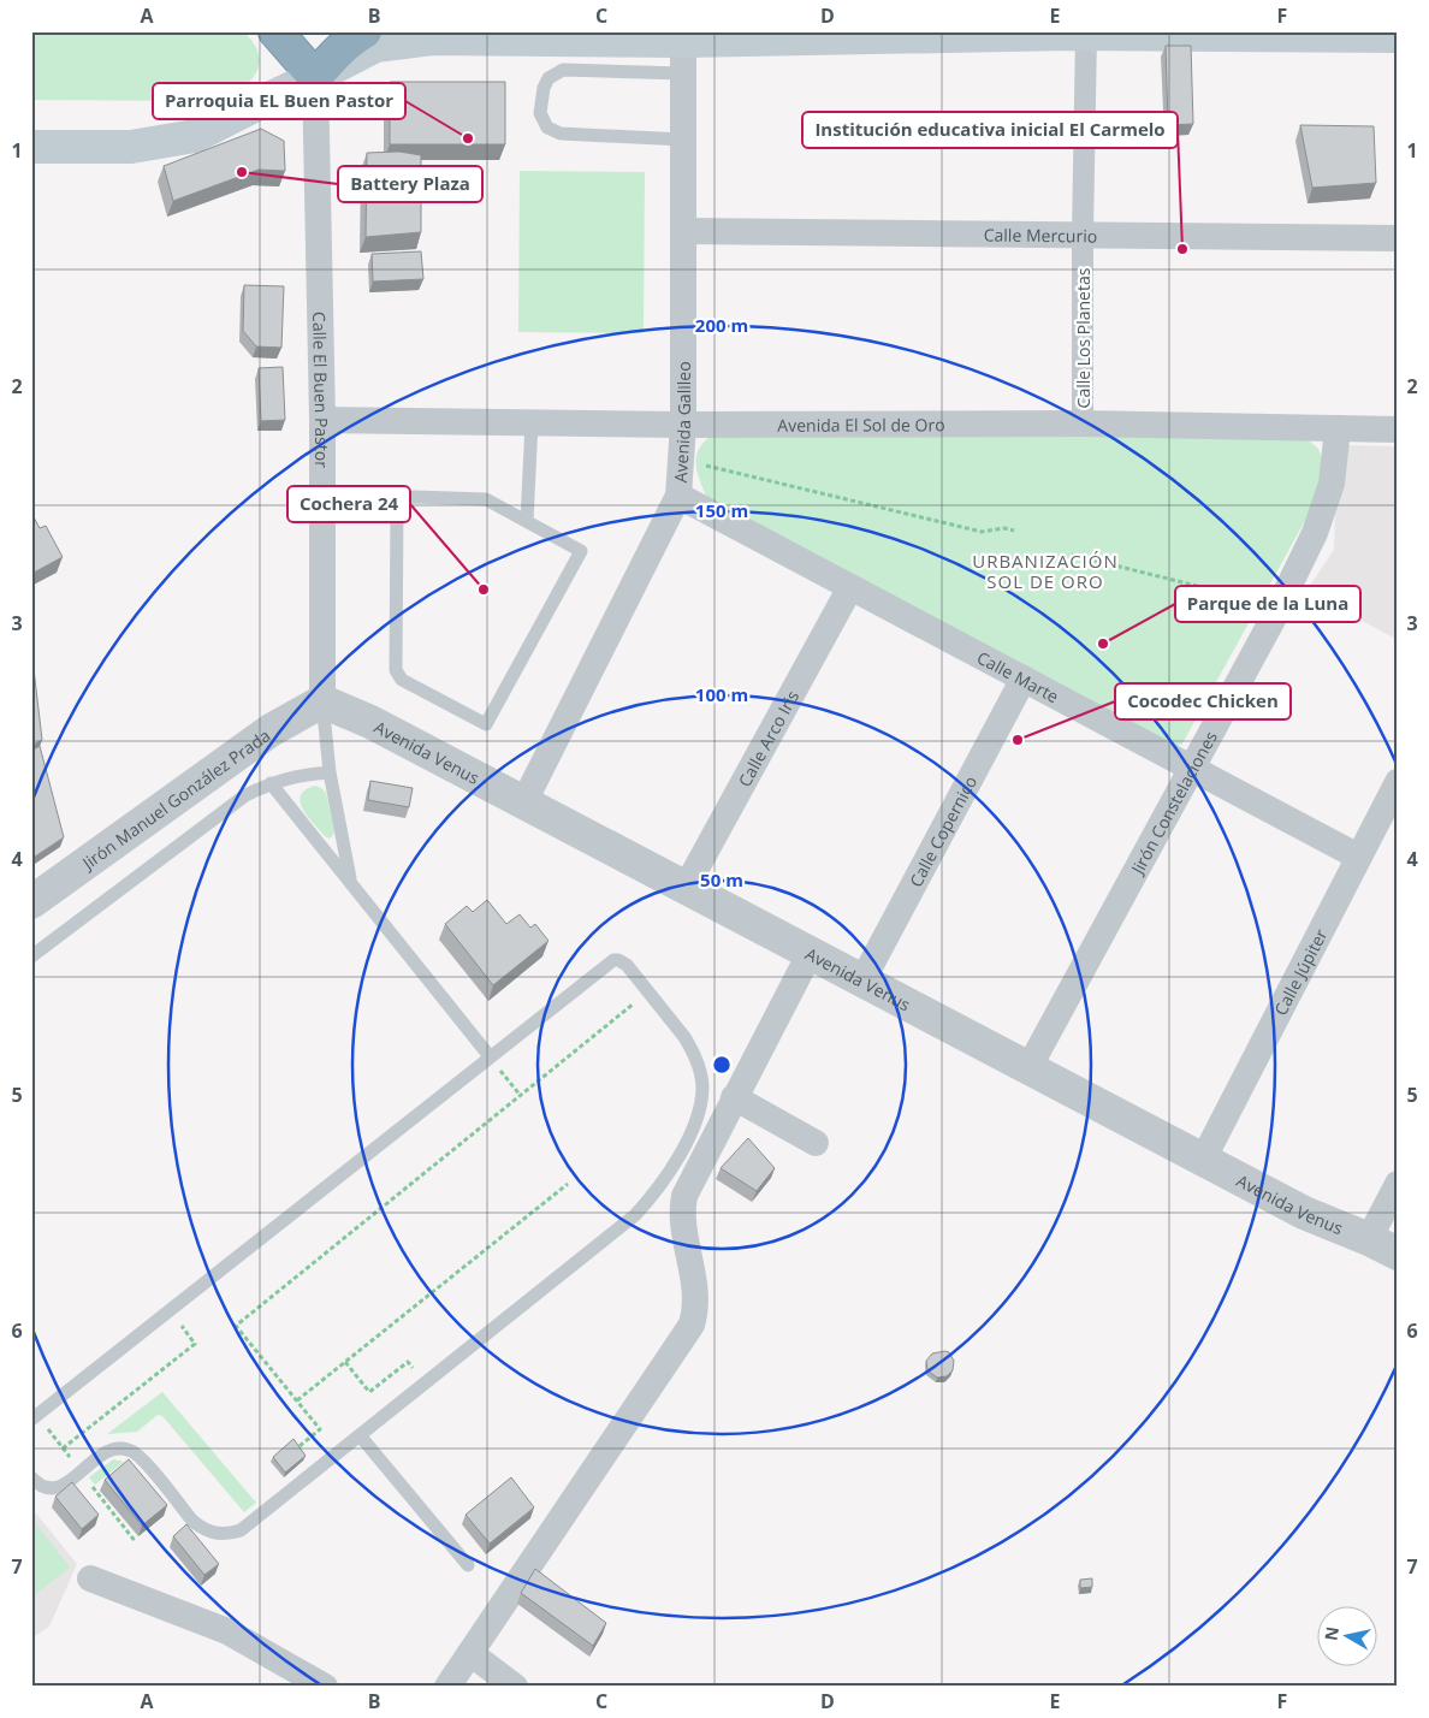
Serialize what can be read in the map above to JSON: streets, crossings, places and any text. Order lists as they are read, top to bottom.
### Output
{
  "streets": {
    "street": [
      "Calle Mercurio",
      "Calle Los Planetas",
      "Calle El Buen Pastor",
      "Avenida Galileo",
      "Avenida El Sol de Oro",
      "Calle Marte",
      "Calle Arco Iris",
      "Avenida Venus",
      "Jirón Manuel González Prada",
      "Jirón Constelaciones",
      "Calle Copernico",
      "Calle Júpiter"
    ]
  },
  "crossings": [
    ["Calle Mercurio", "Calle Los Planetas"],
    ["Calle Mercurio", "Avenida Galileo"],
    ["Calle Los Planetas", "Avenida El Sol de Oro"],
    ["Calle El Buen Pastor", "Avenida El Sol de Oro"],
    ["Calle El Buen Pastor", "Avenida Venus"],
    ["Calle El Buen Pastor", "Jirón Manuel González Prada"],
    ["Avenida Galileo", "Avenida El Sol de Oro"],
    ["Avenida Galileo", "Calle Marte"],
    ["Avenida Galileo", "Avenida Venus"],
    ["Avenida El Sol de Oro", "Jirón Constelaciones"],
    ["Calle Marte", "Calle Arco Iris"],
    ["Calle Marte", "Jirón Constelaciones"],
    ["Calle Marte", "Calle Copernico"],
    ["Calle Marte", "Calle Júpiter"],
    ["Calle Arco Iris", "Avenida Venus"],
    ["Avenida Venus", "Jirón Manuel González Prada"],
    ["Avenida Venus", "Jirón Constelaciones"],
    ["Avenida Venus", "Calle Copernico"],
    ["Avenida Venus", "Calle Júpiter"]
  ],
  "districts": ["URBANIZACIÓN SOL DE ORO"],
  "places": [
    "Parroquia EL Buen Pastor",
    "Battery Plaza",
    "Institución educativa inicial El Carmelo",
    "Cochera 24",
    "Parque de la Luna",
    "Cocodec Chicken"
  ],
  "north": "left",
  "grid": {
    "columns": [
      "A",
      "B",
      "C",
      "D",
      "E",
      "F"
    ],
    "rows": [
      "1",
      "2",
      "3",
      "4",
      "5",
      "6",
      "7"
    ]
  },
  "rings": [
    "200 m",
    "150 m",
    "100 m",
    "50 m"
  ]
}
